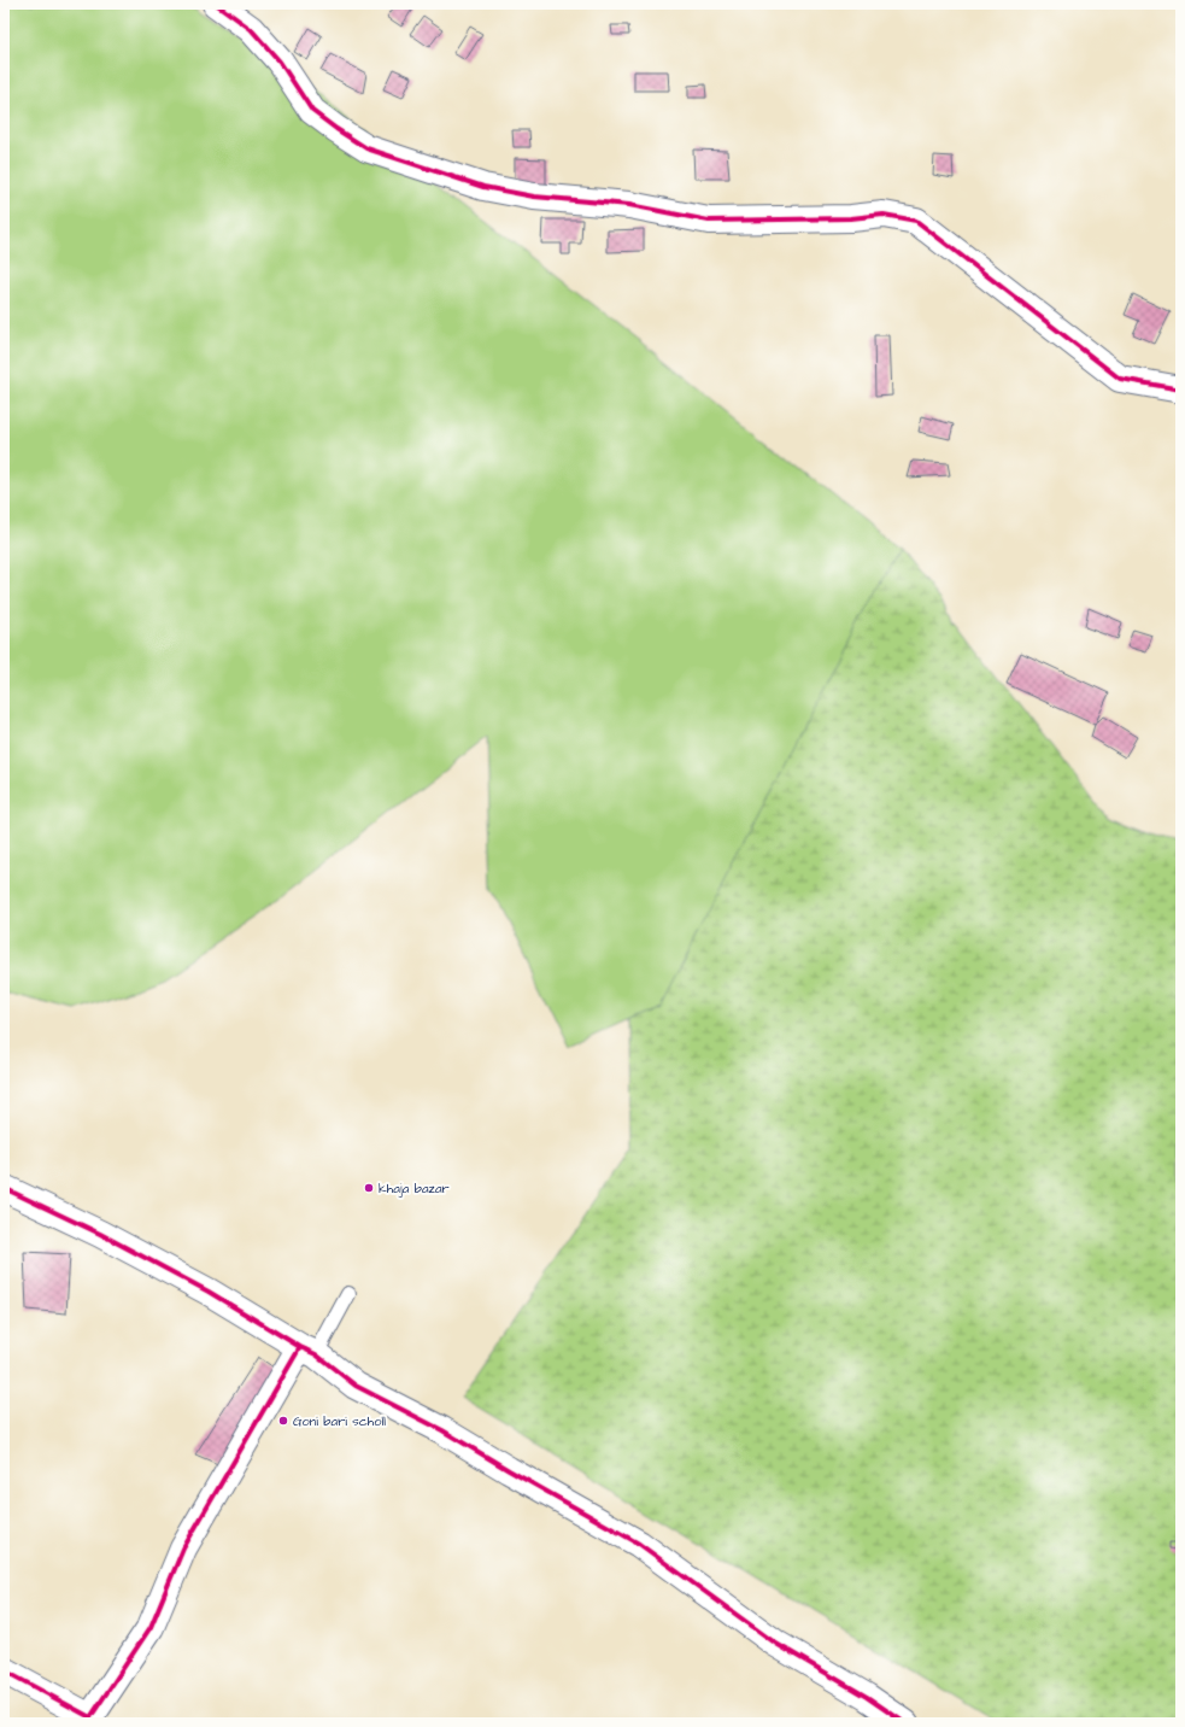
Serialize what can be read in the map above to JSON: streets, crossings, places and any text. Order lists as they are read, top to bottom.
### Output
{
  "places": ["khaja bazar", "Goni bari scholl"]
}
